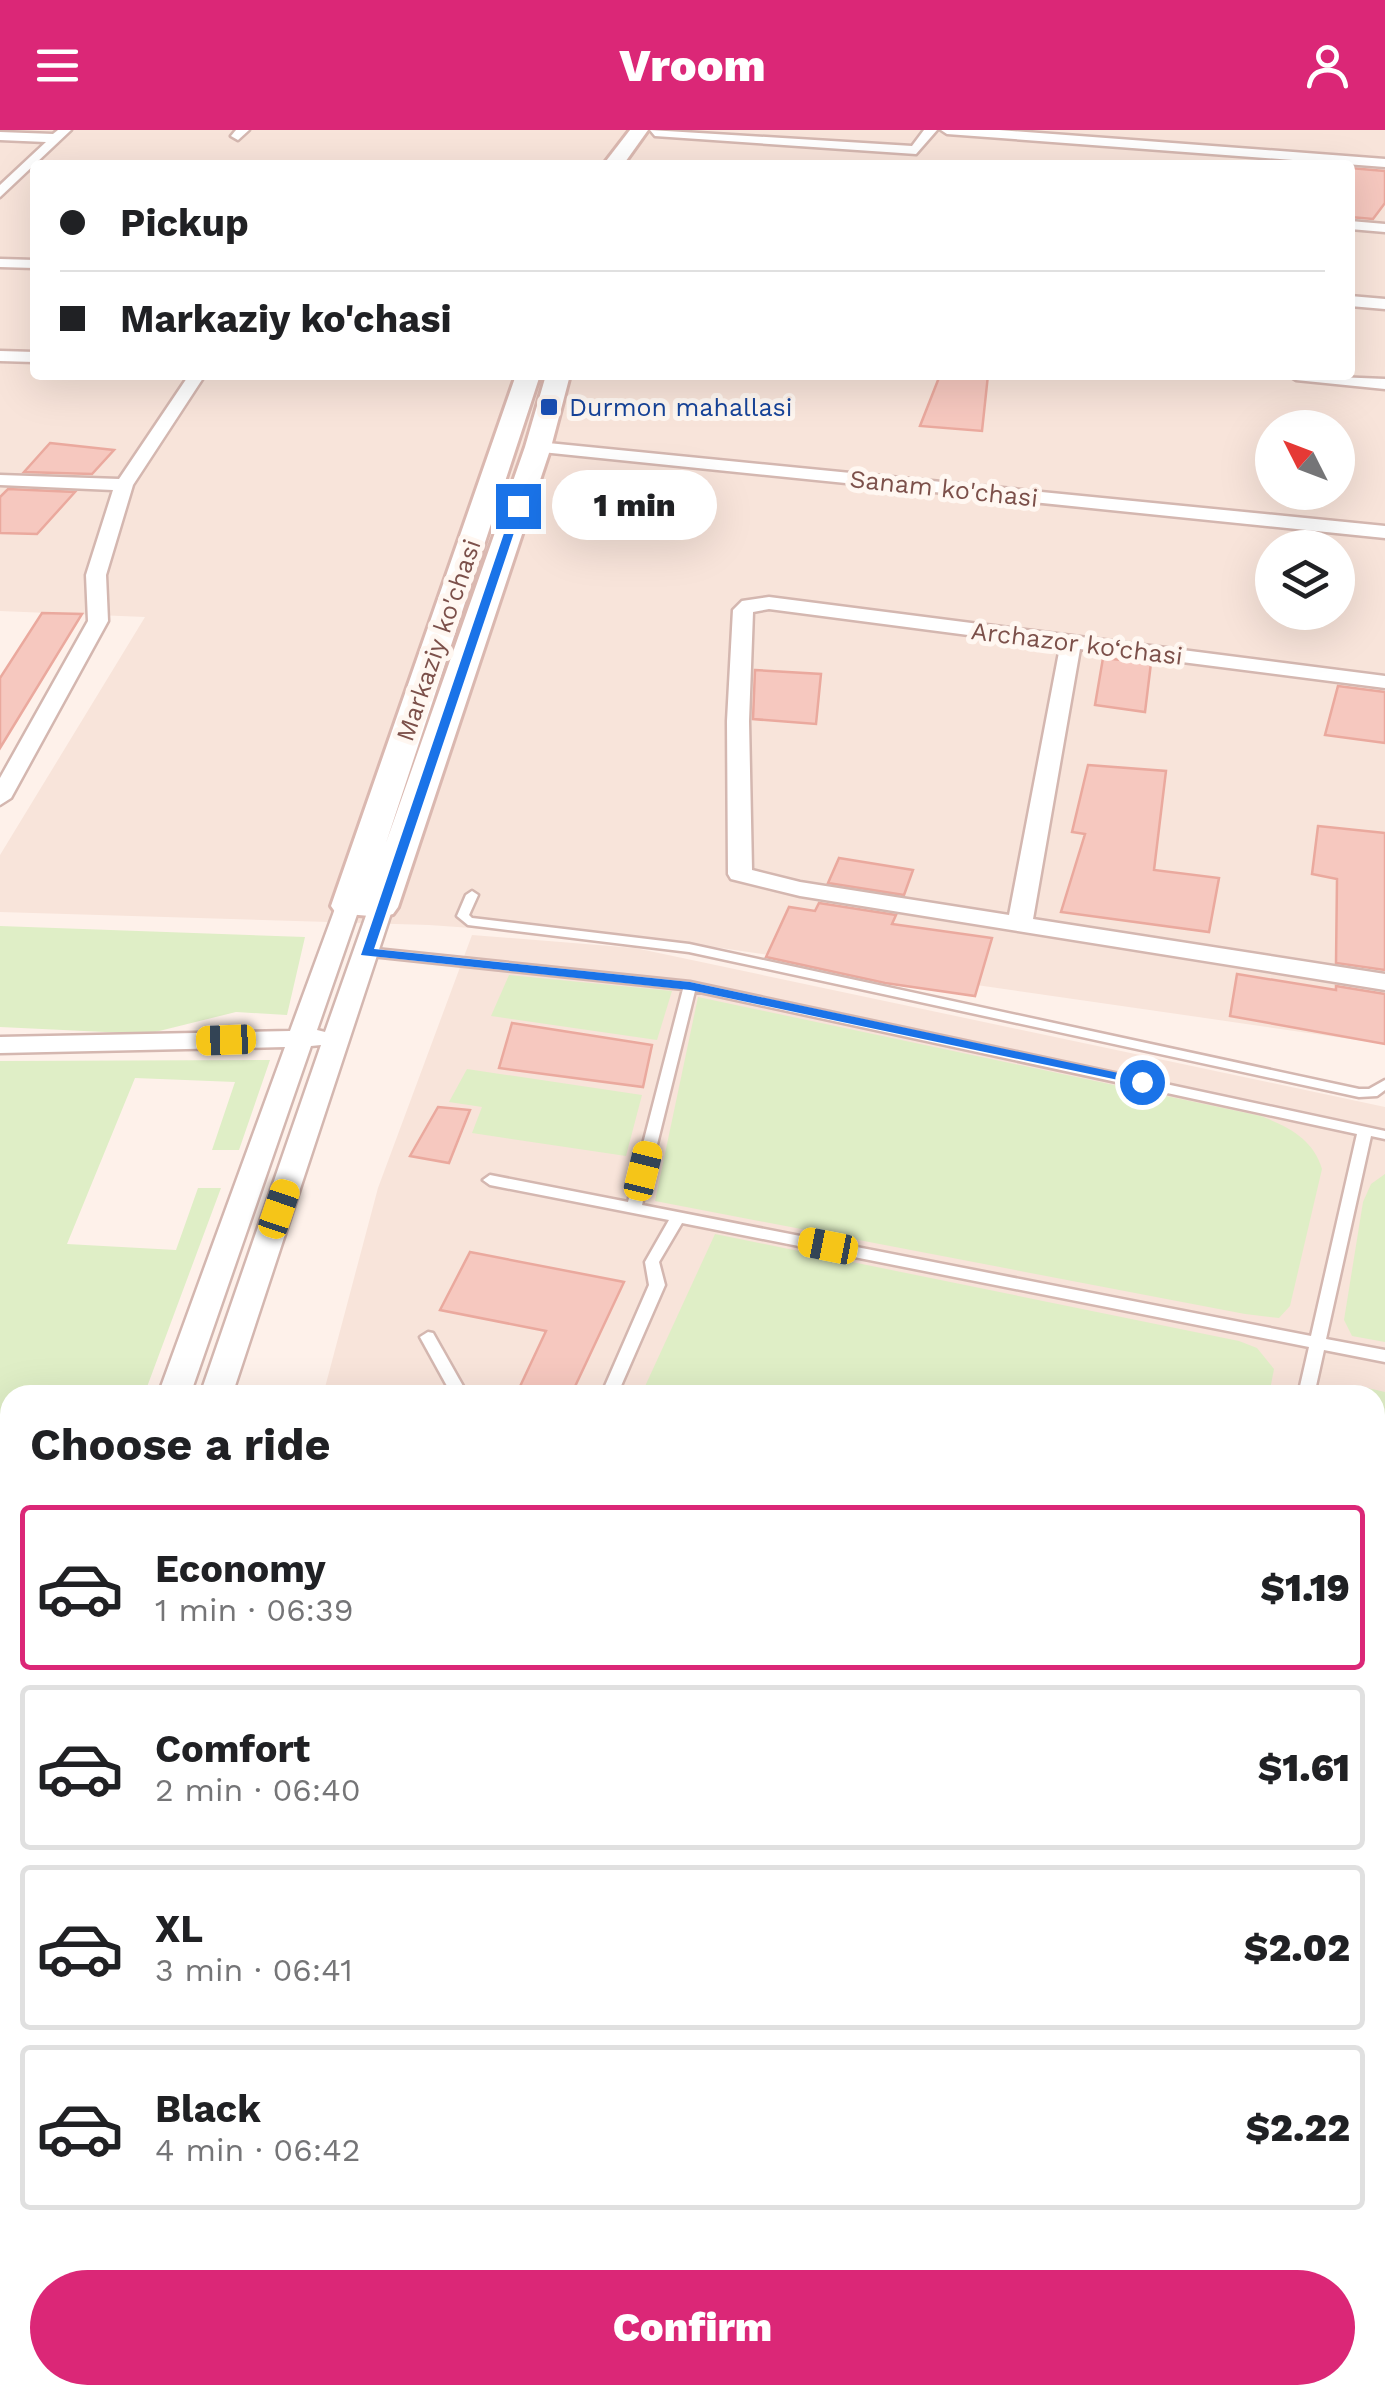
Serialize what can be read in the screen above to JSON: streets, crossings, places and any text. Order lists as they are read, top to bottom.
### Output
{
  "streets": {
    "street": ["Sanam ko'chasi", "Markaziy ko'chasi", "Archazor ko‘chasi"]
  },
  "crossings": [
    ["Sanam ko'chasi", "Markaziy ko'chasi"]
  ],
  "places": {
    "transit": ["Durmon mahallasi"]
  },
  "north": "top left",
  "page": {
    "header": "Vroom",
    "banner": ["Pickup", "Markaziy ko'chasi"],
    "bubble": "1 min",
    "heading": "Choose a ride",
    "list": [
      {
        "name": "Economy",
        "note": "1 min · 06:39",
        "value": "$1.19"
      },
      {
        "name": "Comfort",
        "note": "2 min · 06:40",
        "value": "$1.61"
      },
      {
        "name": "XL",
        "note": "3 min · 06:41",
        "value": "$2.02"
      },
      {
        "name": "Black",
        "note": "4 min · 06:42",
        "value": "$2.22"
      }
    ],
    "buttons": "Confirm"
  }
}
